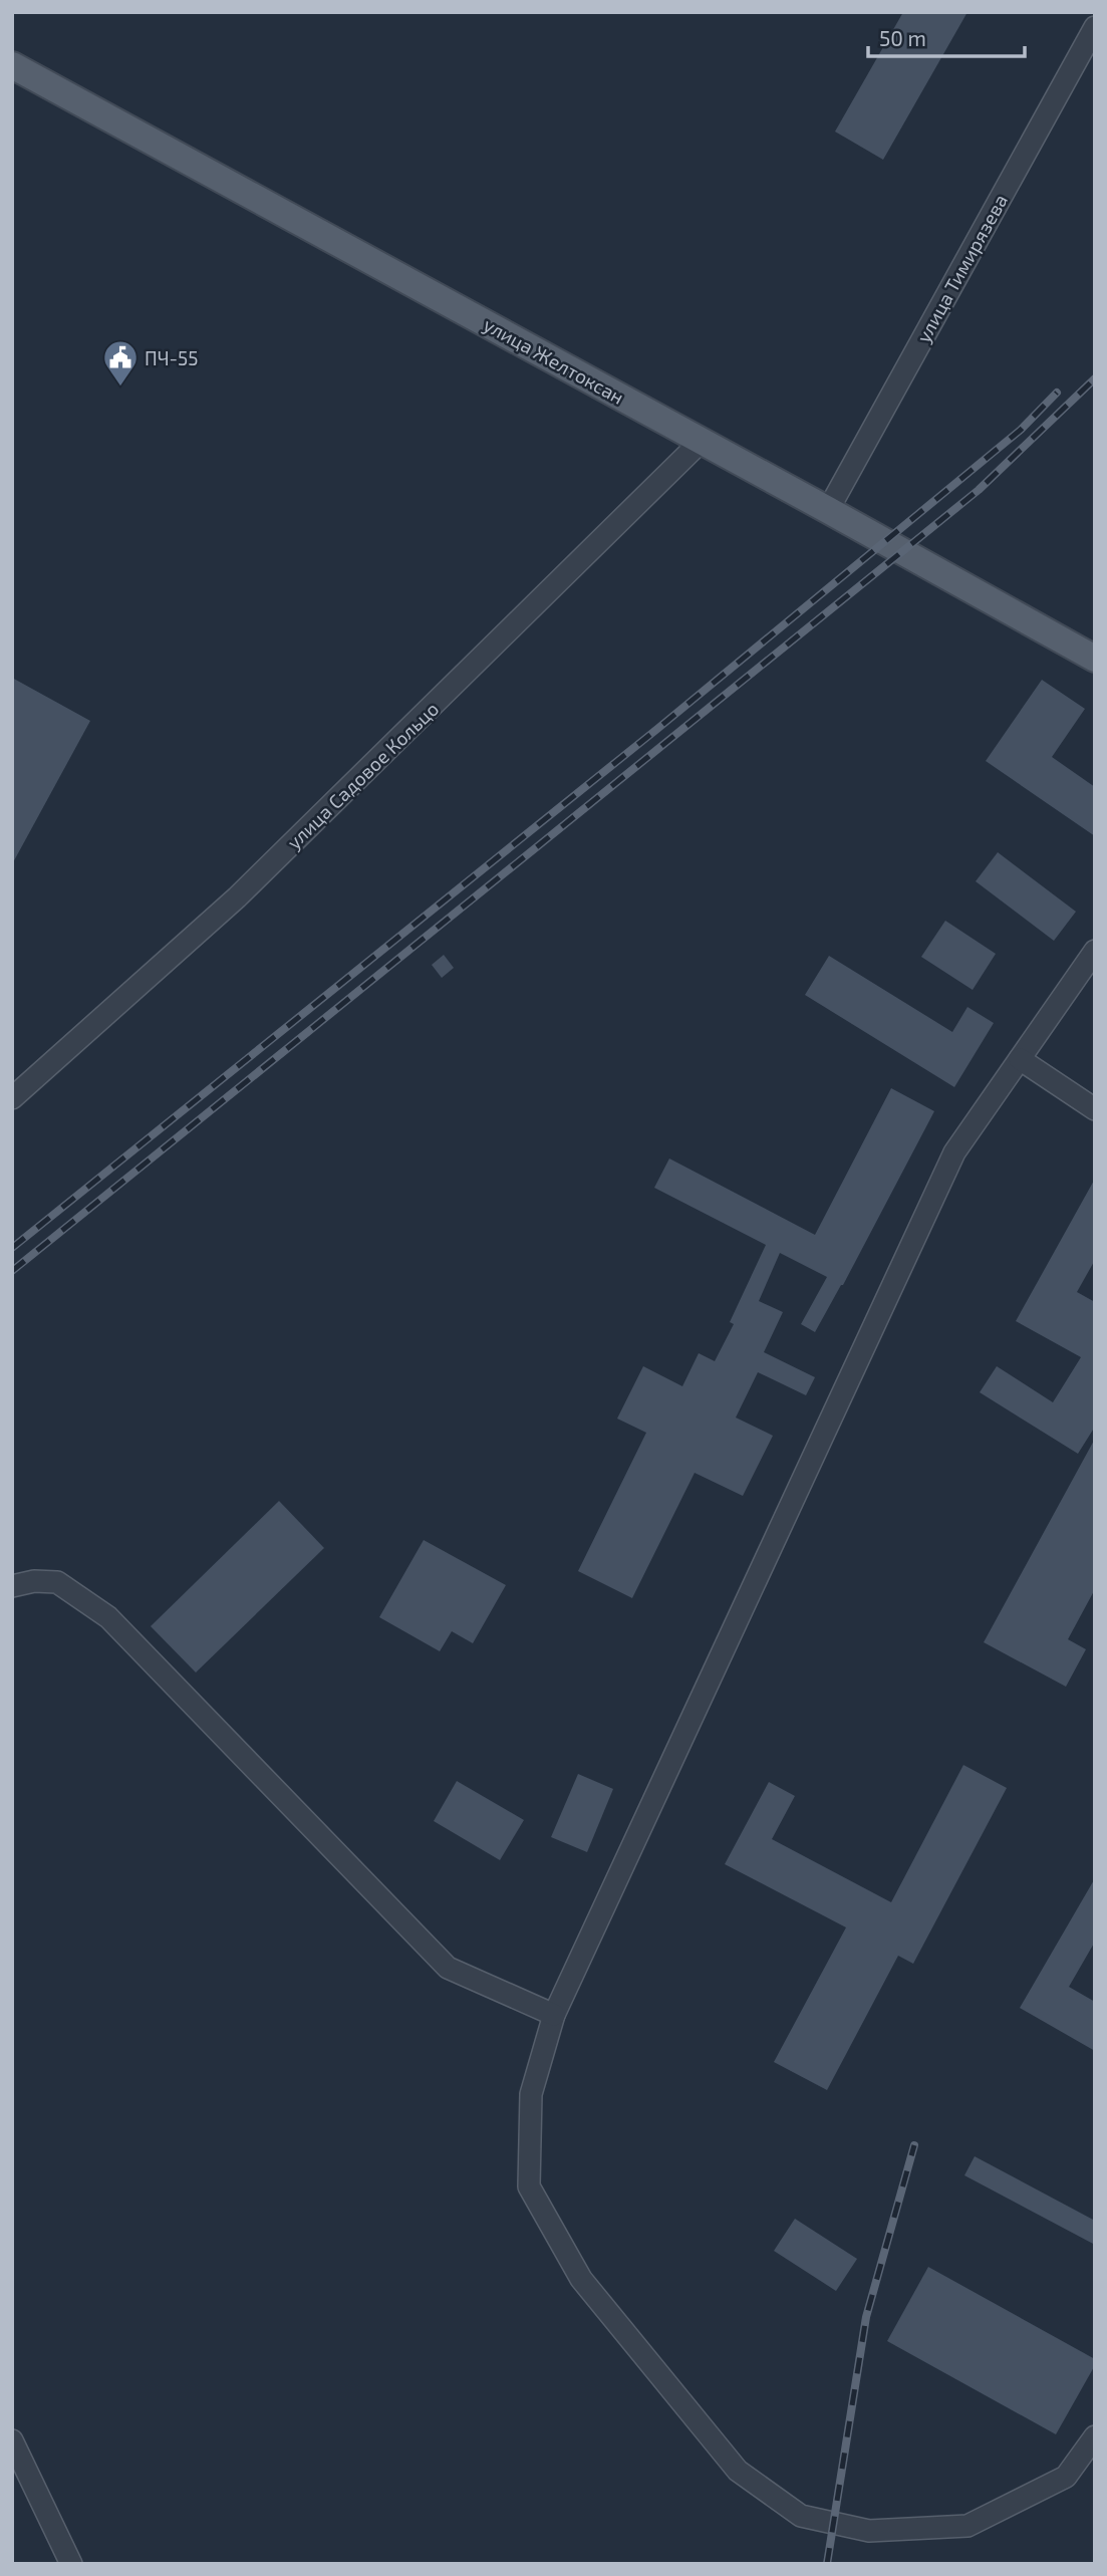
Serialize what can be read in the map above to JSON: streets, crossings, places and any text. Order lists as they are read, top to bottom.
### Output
{
  "streets": {
    "main road": ["улица Желтоксан"],
    "street": ["улица Тимирязева", "улица Садовое Кольцо"]
  },
  "crossings": [
    ["улица Тимирязева", "улица Желтоксан"],
    ["улица Желтоксан", "улица Садовое Кольцо"]
  ],
  "places": {
    "public building": ["ПЧ-55"]
  },
  "scale_bar": "50 m"
}
